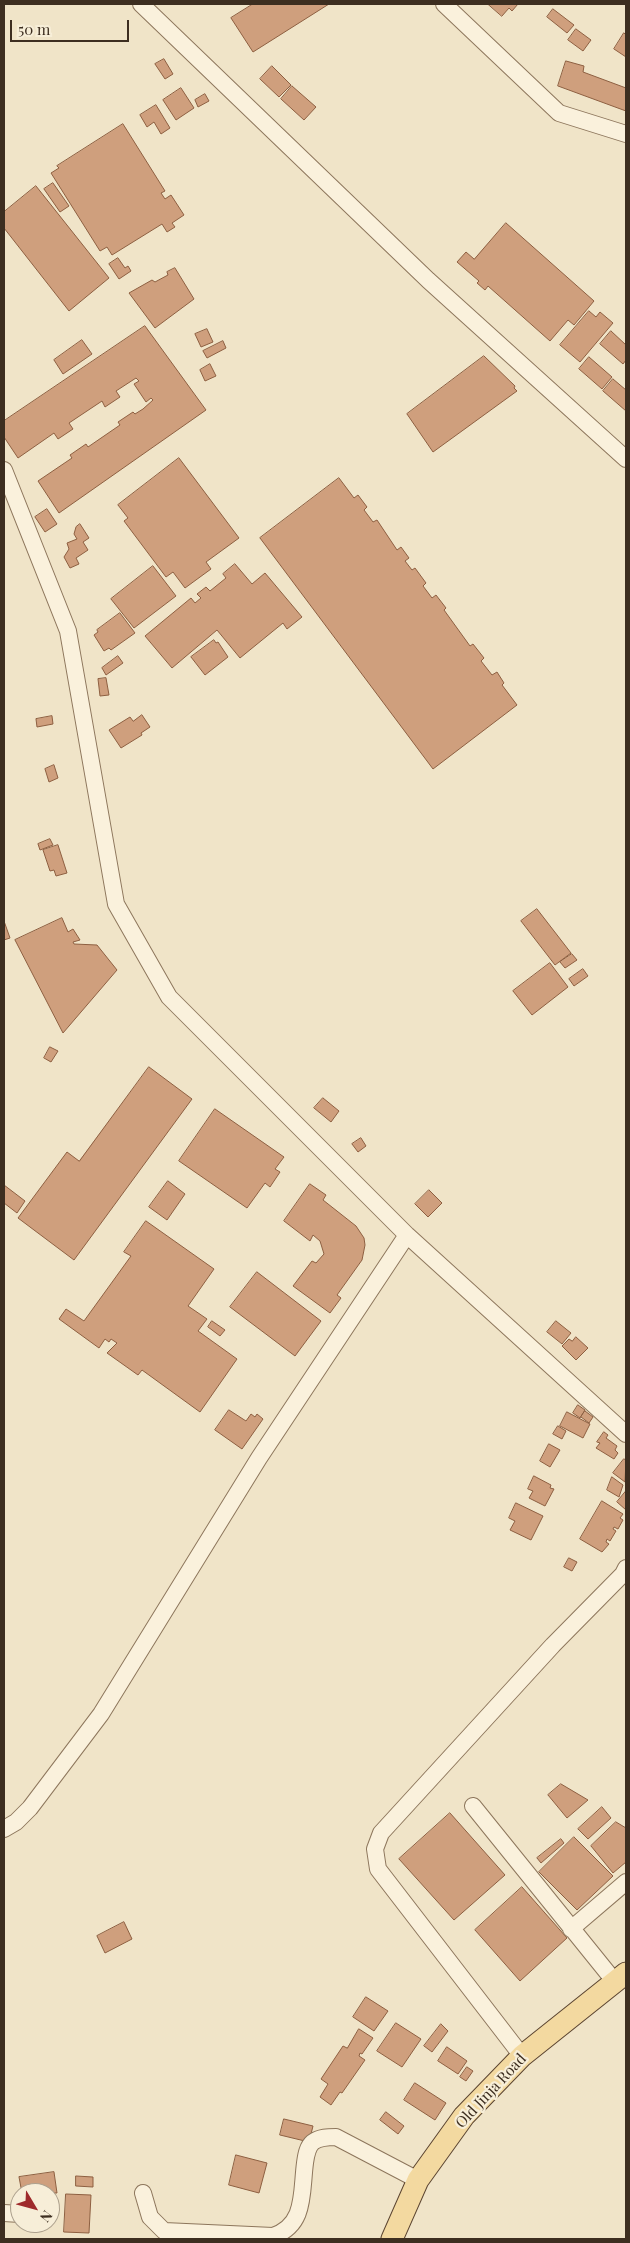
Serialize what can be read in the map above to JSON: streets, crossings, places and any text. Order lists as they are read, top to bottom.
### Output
{
  "streets": {
    "main road": ["Old Jinja Road"]
  },
  "scale_bar": "50 m",
  "north": "bottom right"
}
